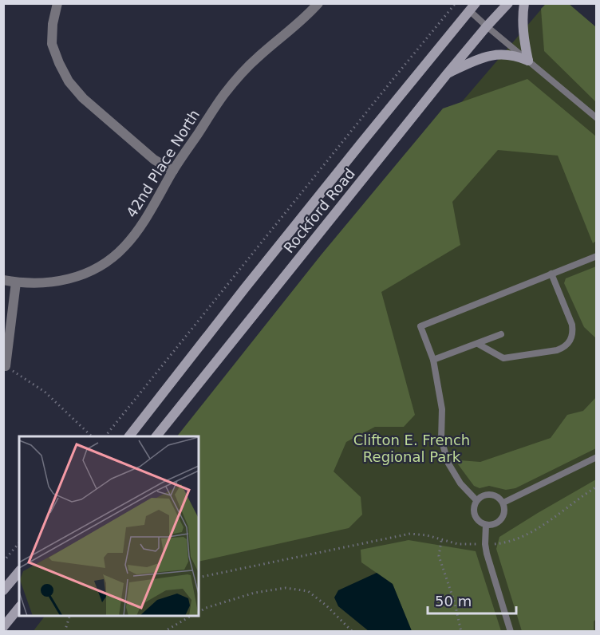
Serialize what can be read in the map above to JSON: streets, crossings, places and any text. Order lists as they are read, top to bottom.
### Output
{
  "streets": {
    "main road": ["Rockford Road"],
    "street": ["42nd Place North"]
  },
  "parks": ["Clifton E. French Regional Park"],
  "scale_bar": "50 m"
}
